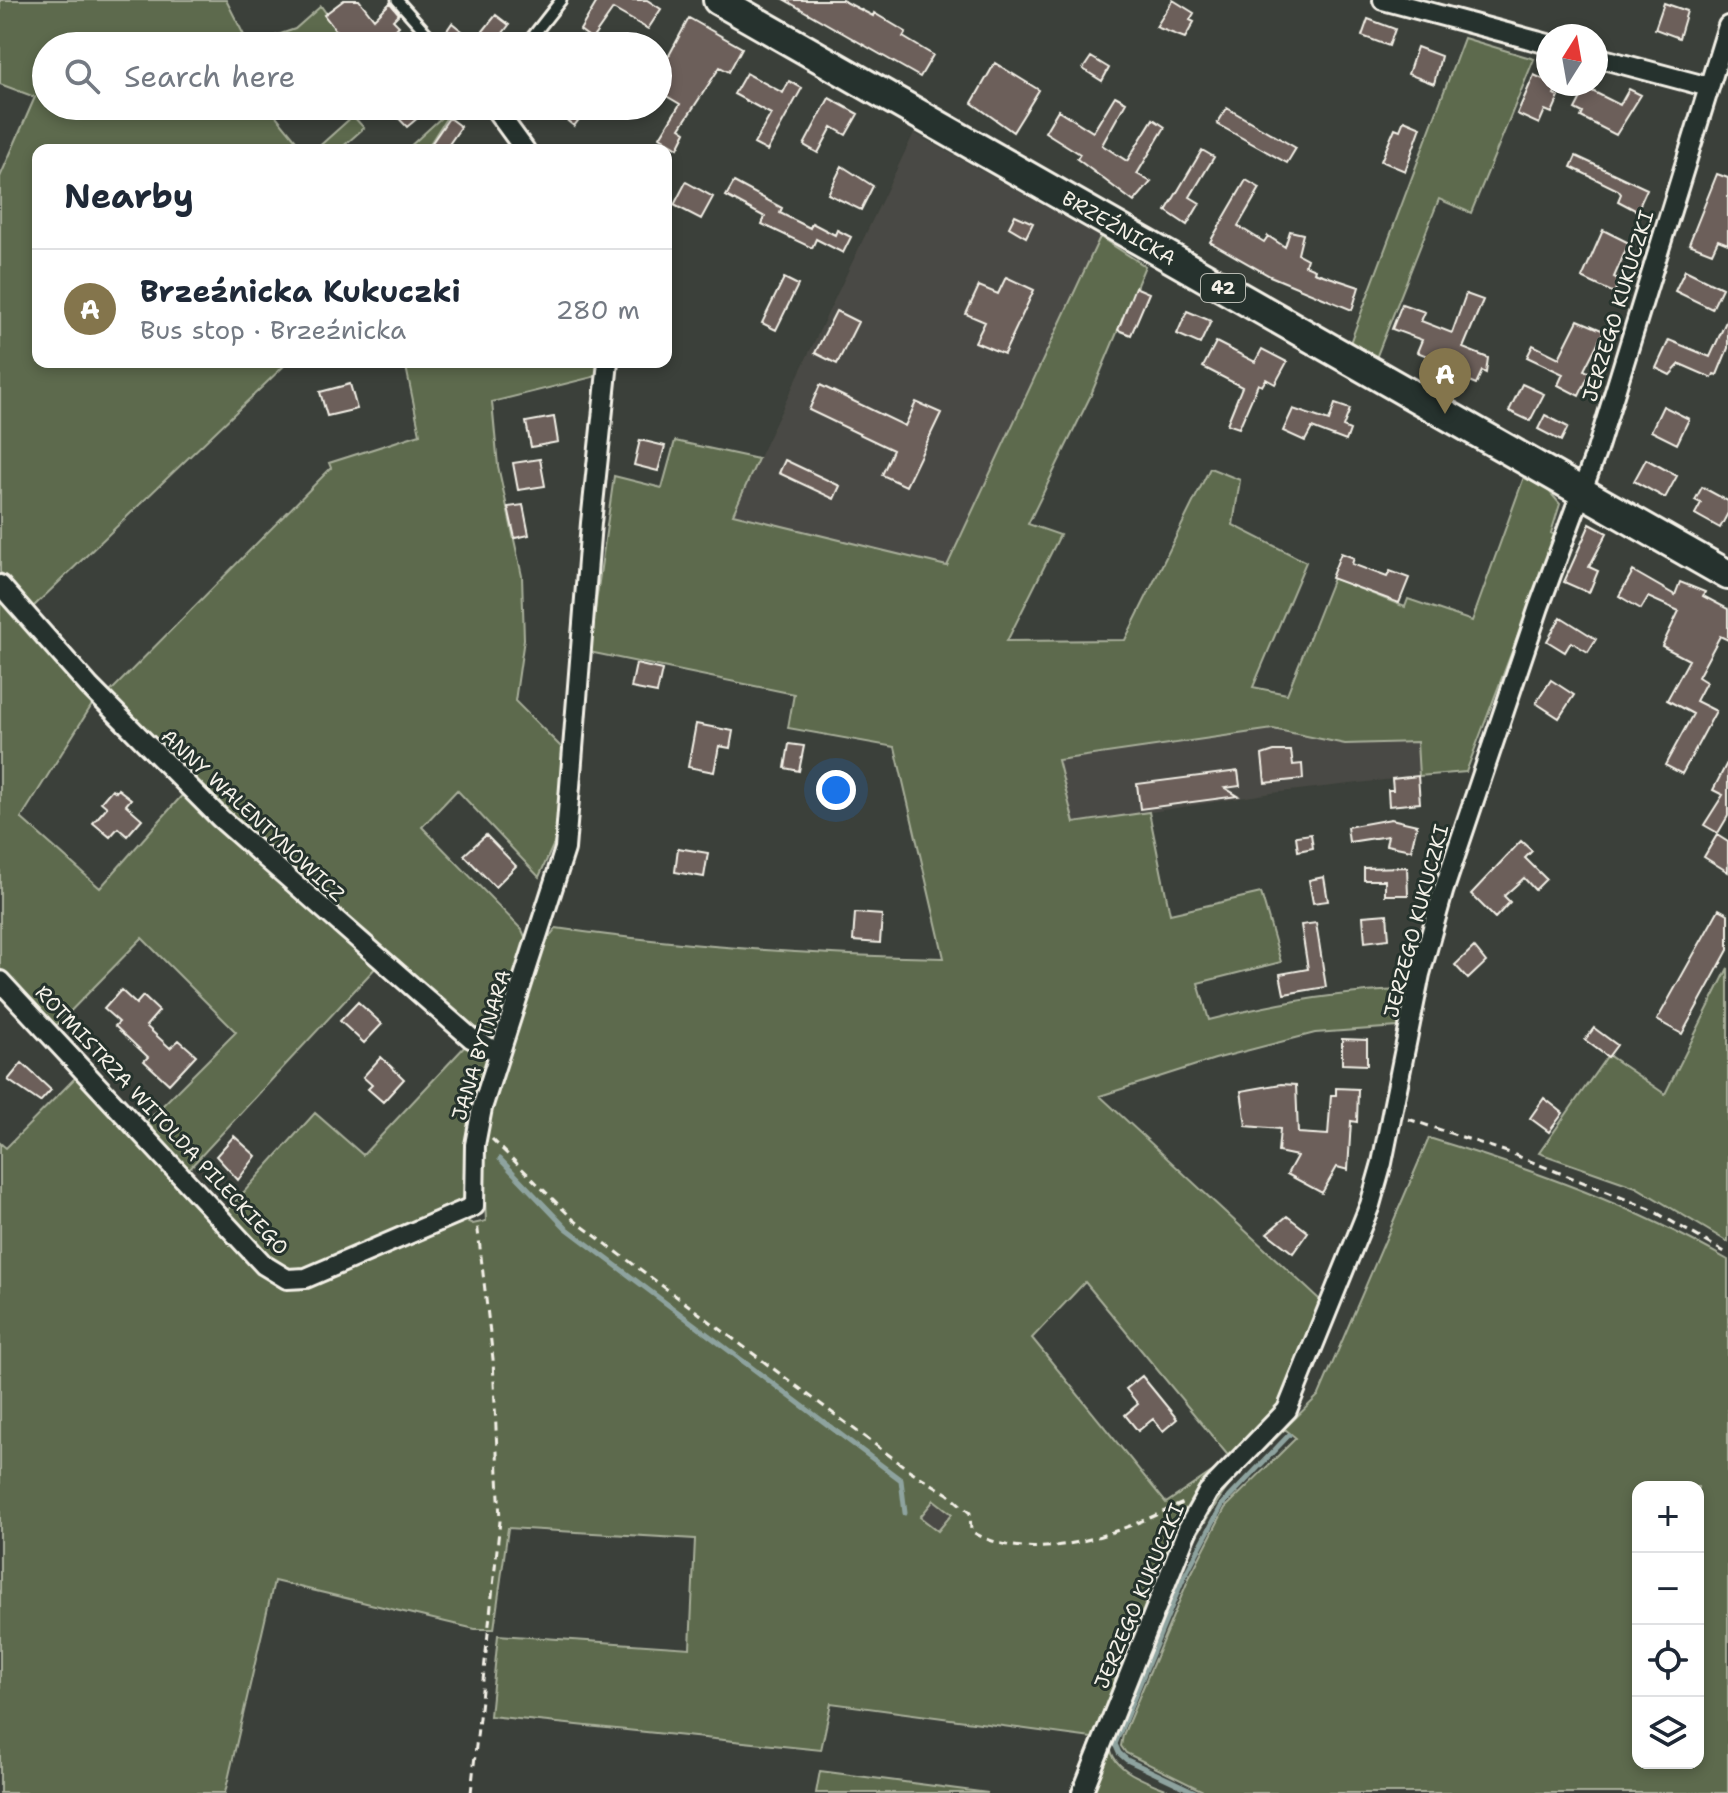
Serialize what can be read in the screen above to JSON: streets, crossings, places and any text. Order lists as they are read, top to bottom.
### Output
{
  "streets": {
    "main road": ["BRZEŹNICKA", "42"],
    "street": [
      "JERZEGO KUKUCZKI",
      "ANNY WALENTYNOWICZ",
      "JANA BYTNARA",
      "ROTMISTRZA WITOLDA PILECKIEGO"
    ]
  },
  "crossings": [
    ["BRZEŹNICKA", "JERZEGO KUKUCZKI"],
    ["ANNY WALENTYNOWICZ", "JANA BYTNARA"],
    ["JANA BYTNARA", "ROTMISTRZA WITOLDA PILECKIEGO"]
  ],
  "north": "top",
  "page": {
    "search": "Search here",
    "heading": "Nearby",
    "list": [
      {
        "mark": "A",
        "name": "Brzeźnicka Kukuczki",
        "note": "Bus stop · Brzeźnicka",
        "value": "280 m"
      }
    ],
    "pins": "A",
    "map_buttons": ["+", "−"]
  }
}
